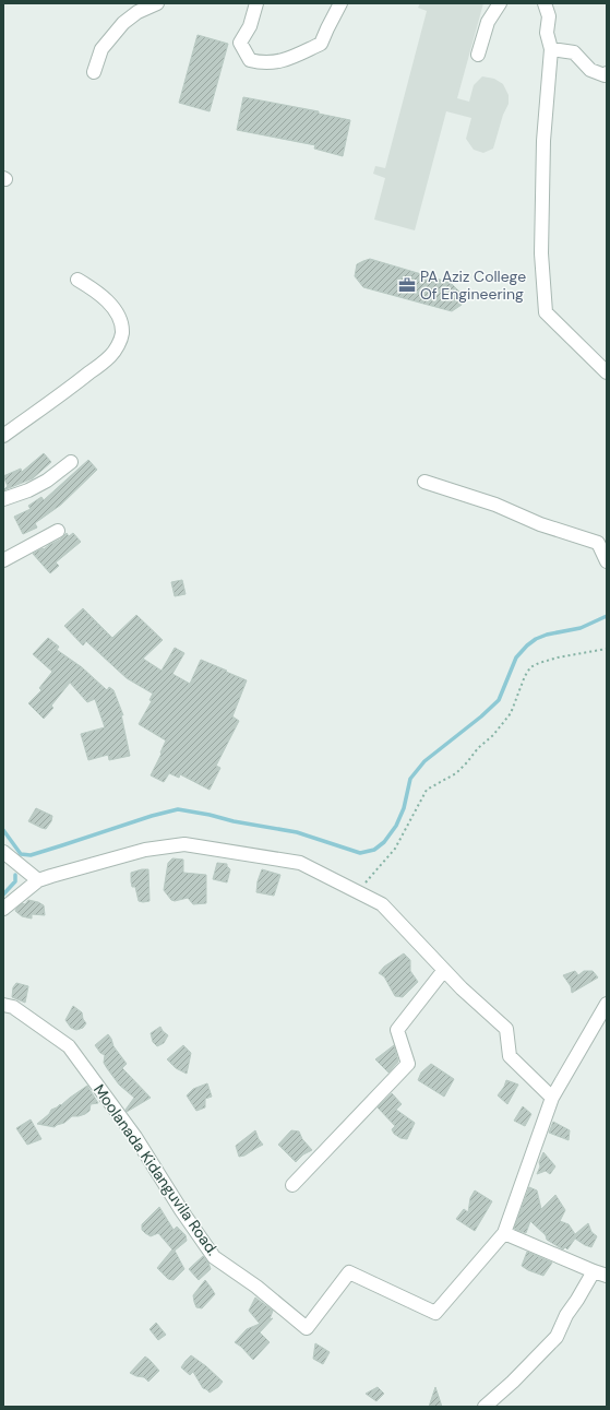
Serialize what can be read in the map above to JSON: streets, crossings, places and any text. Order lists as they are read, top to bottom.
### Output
{
  "streets": {
    "street": ["Moolanada Kidanguvila Road."]
  },
  "places": {
    "office": ["PA Aziz College Of Engineering"]
  }
}
